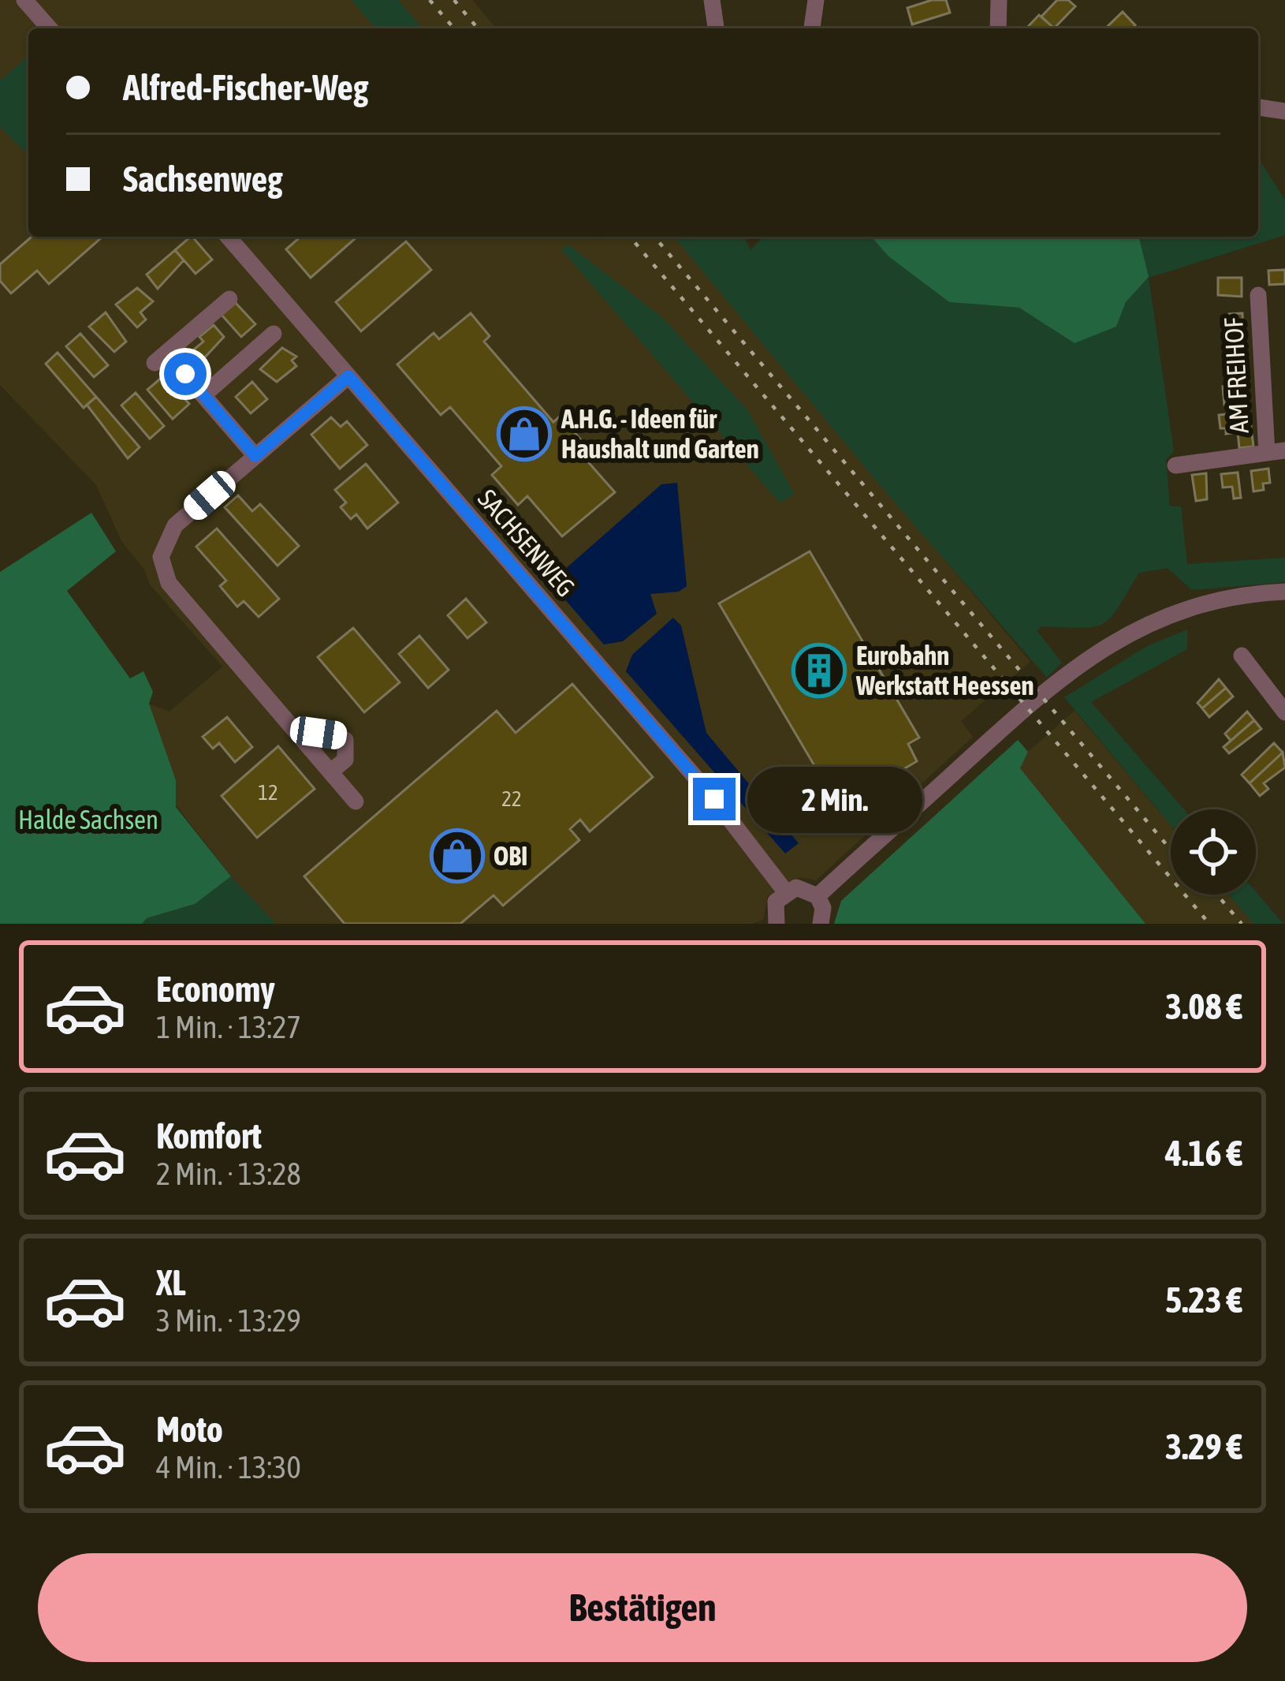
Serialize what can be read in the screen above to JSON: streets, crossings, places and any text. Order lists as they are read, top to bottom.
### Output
{
  "streets": {
    "street": ["AM FREIHOF", "SACHSENWEG"]
  },
  "parks": ["Halde Sachsen"],
  "places": {
    "shop": ["A.H.G. - Ideen für Haushalt und Garten", "OBI"],
    "building": ["Eurobahn Werkstatt Heessen"]
  },
  "house_numbers": ["12", "22"],
  "page": {
    "banner": ["Alfred-Fischer-Weg", "Sachsenweg"],
    "bubble": "2 Min.",
    "list": [
      {
        "name": "Economy",
        "note": "1 Min. · 13:27",
        "value": "3.08 €"
      },
      {
        "name": "Komfort",
        "note": "2 Min. · 13:28",
        "value": "4.16 €"
      },
      {
        "name": "XL",
        "note": "3 Min. · 13:29",
        "value": "5.23 €"
      },
      {
        "name": "Moto",
        "note": "4 Min. · 13:30",
        "value": "3.29 €"
      }
    ],
    "buttons": "Bestätigen"
  }
}
